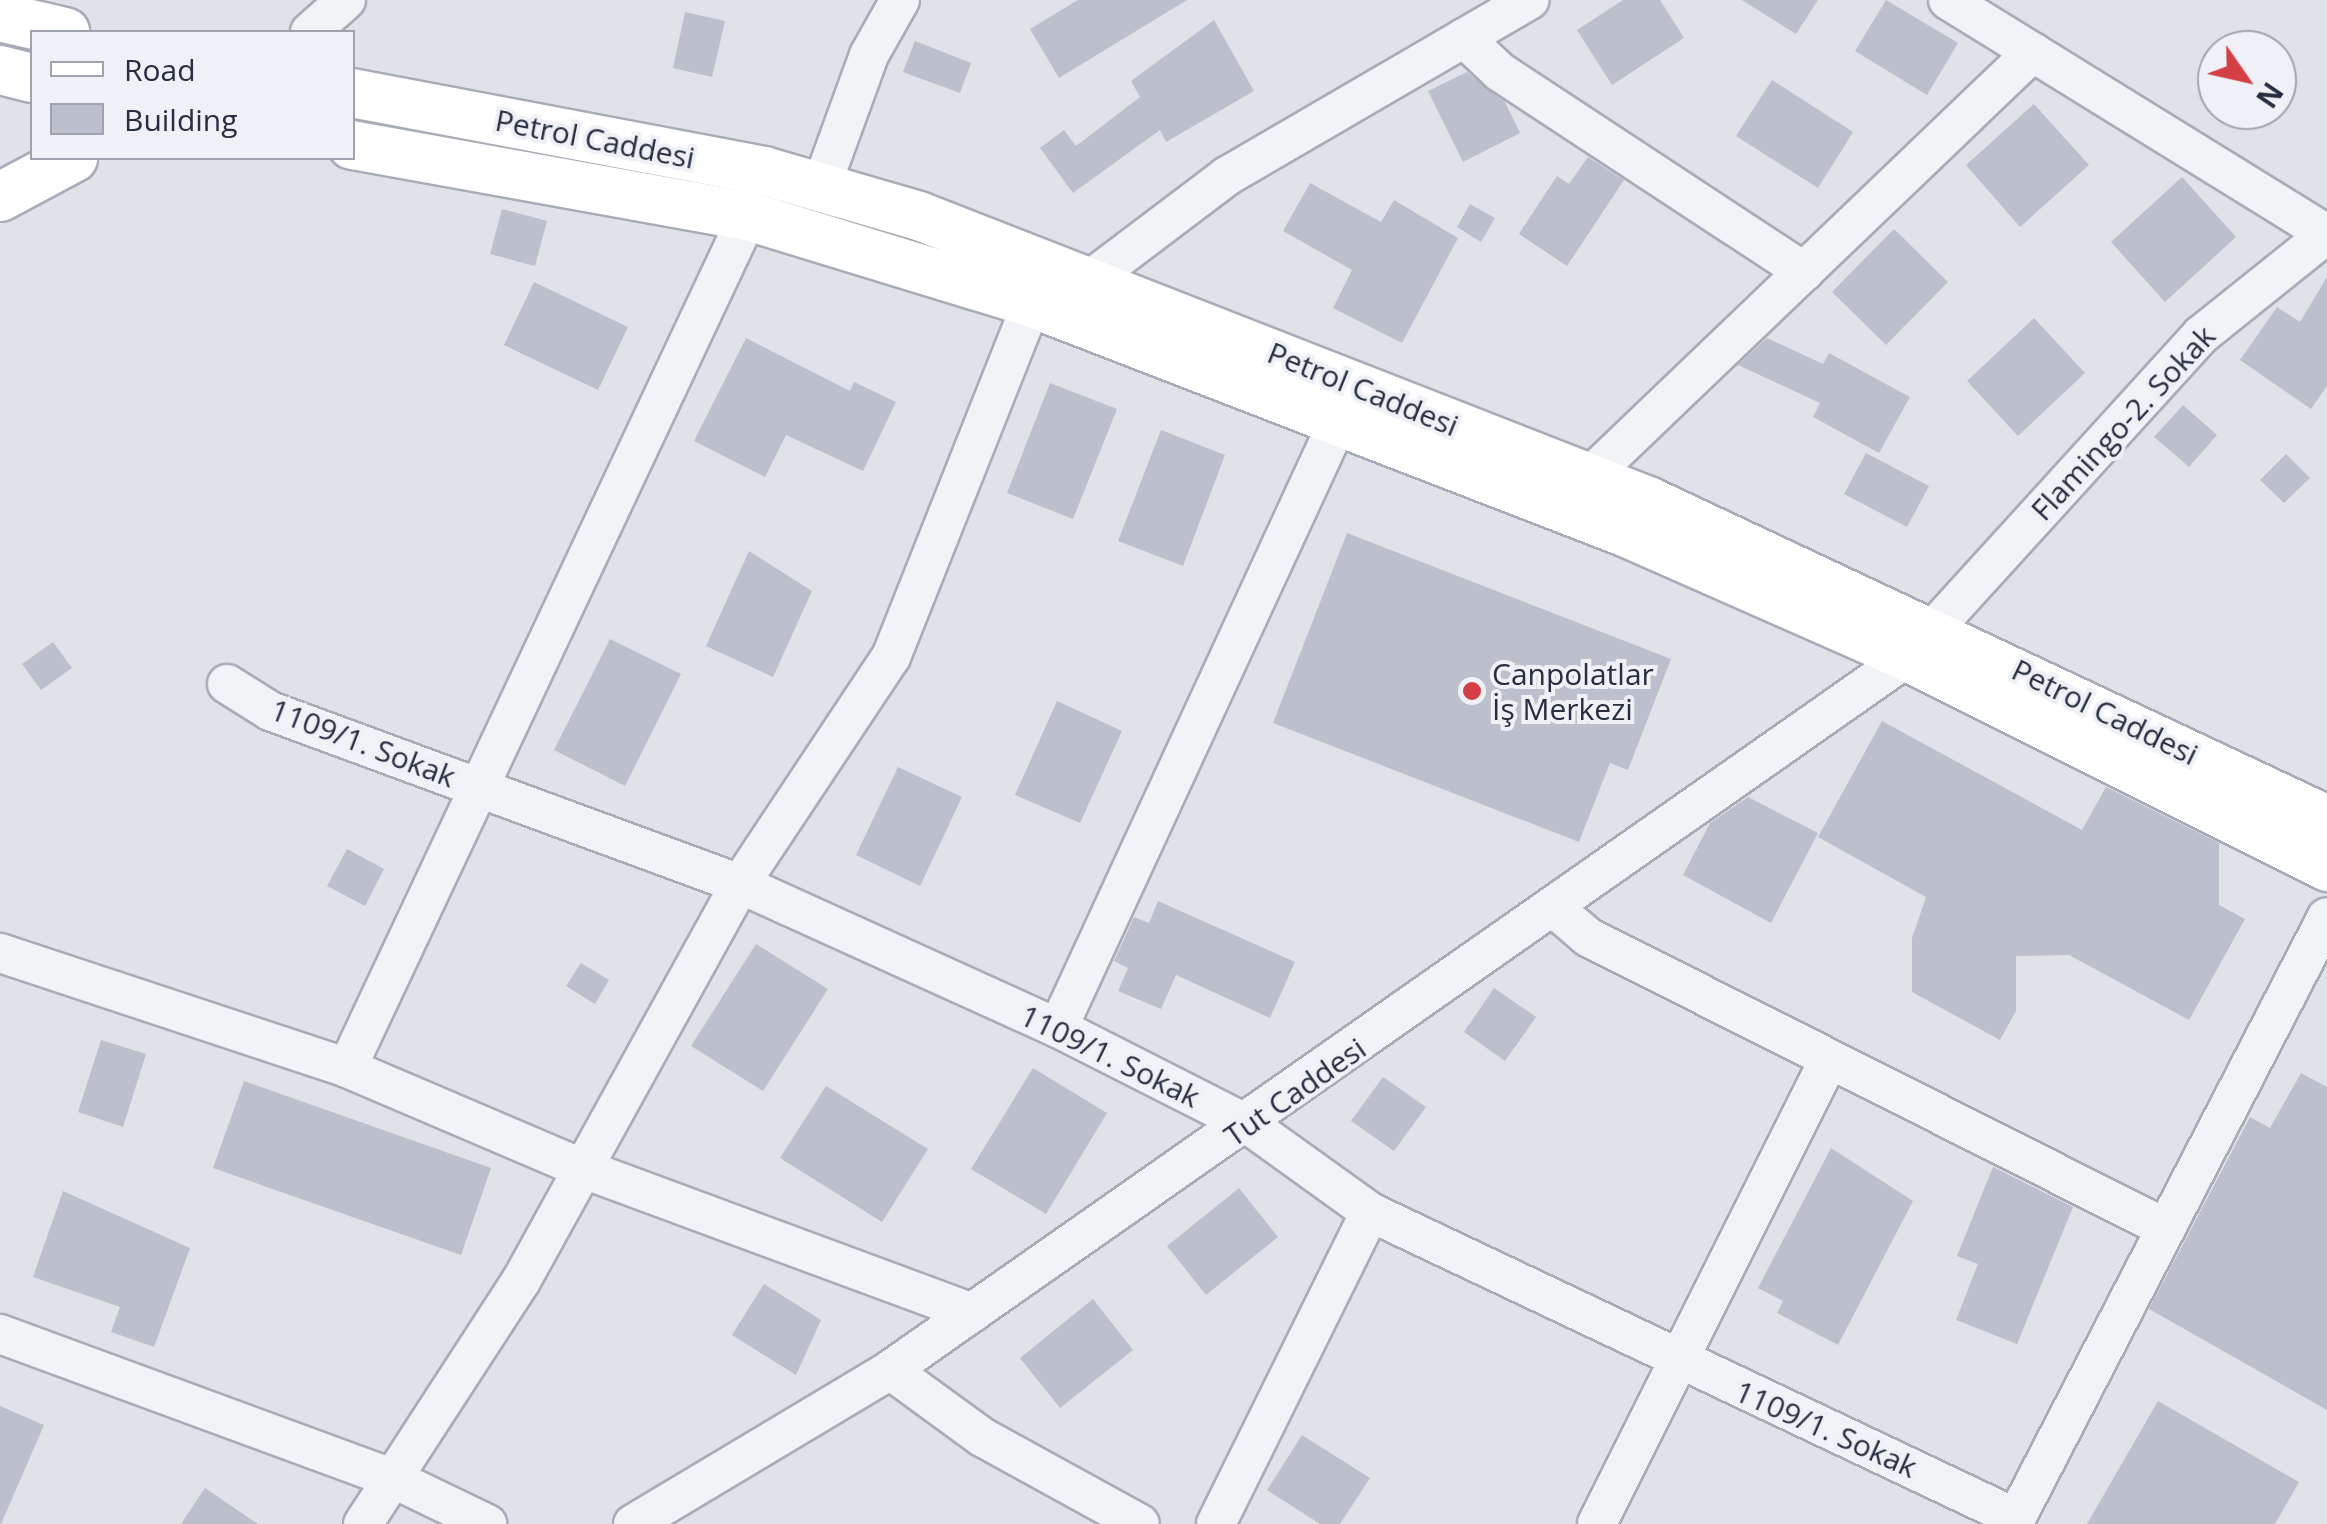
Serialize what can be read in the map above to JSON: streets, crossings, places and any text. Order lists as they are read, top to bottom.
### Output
{
  "streets": {
    "main road": ["Petrol Caddesi"],
    "street": ["Flamingo-2. Sokak", "1109/1. Sokak", "Tut Caddesi"]
  },
  "crossings": [
    ["Petrol Caddesi", "Flamingo-2. Sokak"],
    ["Petrol Caddesi", "Tut Caddesi"],
    ["Flamingo-2. Sokak", "Tut Caddesi"],
    ["1109/1. Sokak", "Tut Caddesi"]
  ],
  "places": ["Canpolatlar İş Merkezi"],
  "legend": ["Road", "Building"],
  "north": "bottom right"
}
